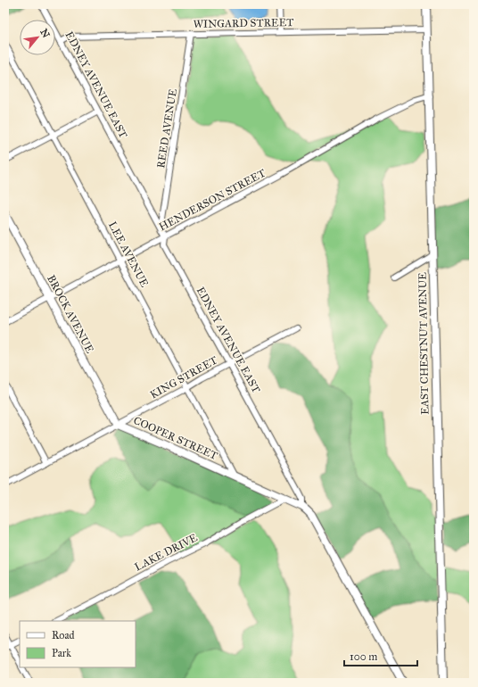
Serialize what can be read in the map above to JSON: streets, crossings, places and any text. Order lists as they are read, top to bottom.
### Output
{
  "streets": {
    "street": [
      "WINGARD STREET",
      "EDNEY AVENUE EAST",
      "REED AVENUE",
      "HENDERSON STREET",
      "LEE AVENUE",
      "BROCK AVENUE",
      "EAST CHESTNUT AVENUE",
      "KING STREET",
      "COOPER STREET",
      "LAKE DRIVE"
    ]
  },
  "crossings": [
    ["WINGARD STREET", "EDNEY AVENUE EAST"],
    ["WINGARD STREET", "REED AVENUE"],
    ["WINGARD STREET", "EAST CHESTNUT AVENUE"],
    ["EDNEY AVENUE EAST", "REED AVENUE"],
    ["EDNEY AVENUE EAST", "HENDERSON STREET"],
    ["EDNEY AVENUE EAST", "KING STREET"],
    ["EDNEY AVENUE EAST", "COOPER STREET"],
    ["HENDERSON STREET", "LEE AVENUE"],
    ["HENDERSON STREET", "BROCK AVENUE"],
    ["HENDERSON STREET", "EAST CHESTNUT AVENUE"],
    ["LEE AVENUE", "KING STREET"],
    ["LEE AVENUE", "COOPER STREET"],
    ["BROCK AVENUE", "KING STREET"],
    ["BROCK AVENUE", "COOPER STREET"],
    ["KING STREET", "COOPER STREET"],
    ["COOPER STREET", "LAKE DRIVE"]
  ],
  "legend": ["Road", "Park"],
  "scale_bar": "100 m",
  "north": "top right"
}
